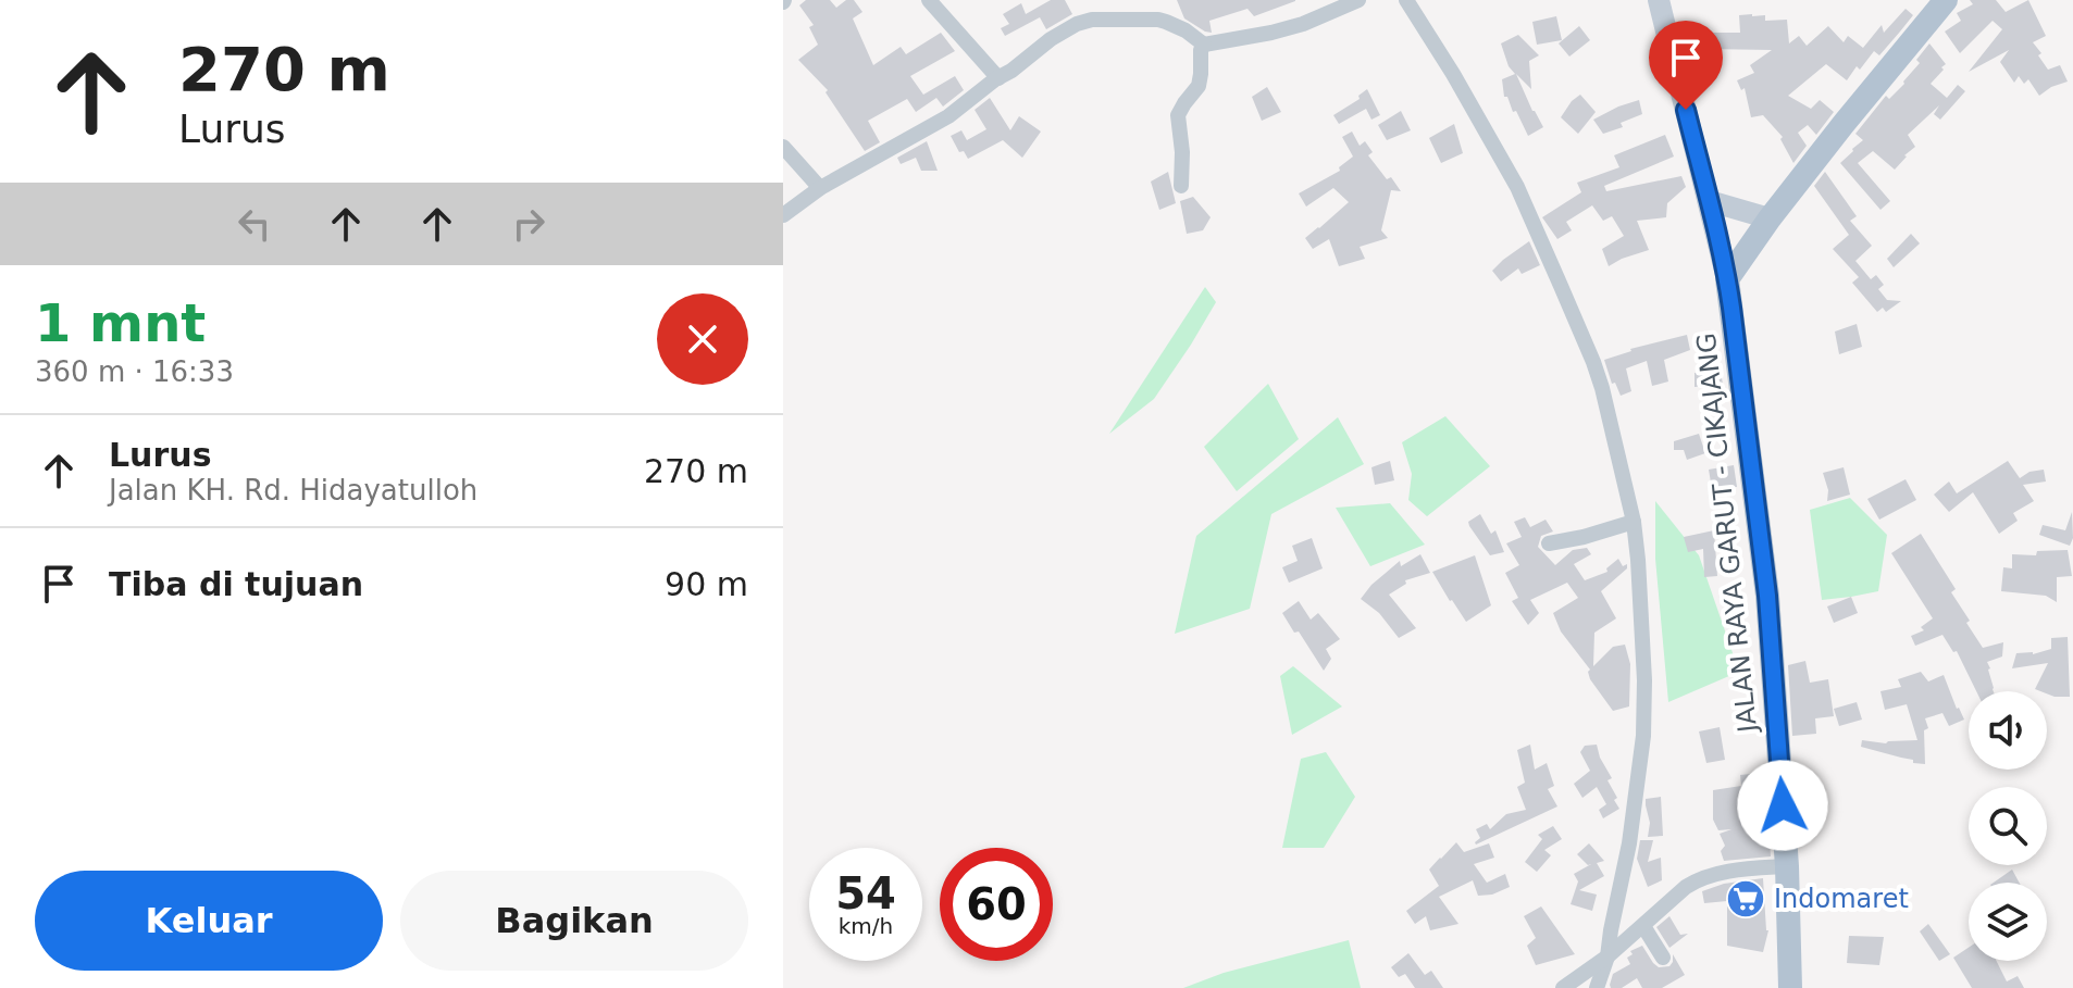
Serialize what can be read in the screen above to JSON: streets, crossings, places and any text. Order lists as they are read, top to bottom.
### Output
{
  "streets": {
    "main road": ["JALAN RAYA GARUT - CIKAJANG"]
  },
  "places": {
    "supermarket": ["Indomaret"]
  },
  "page": {
    "turn": ["270 m", "Lurus"],
    "heading": ["1 mnt", "360 m · 16:33"],
    "list": [
      {
        "name": "Lurus",
        "note": "Jalan KH. Rd. Hidayatulloh",
        "value": "270 m"
      },
      {
        "name": "Tiba di tujuan",
        "value": "90 m"
      }
    ],
    "speed": "54 km/h",
    "limit": "60",
    "buttons": ["Keluar", "Bagikan"]
  }
}
